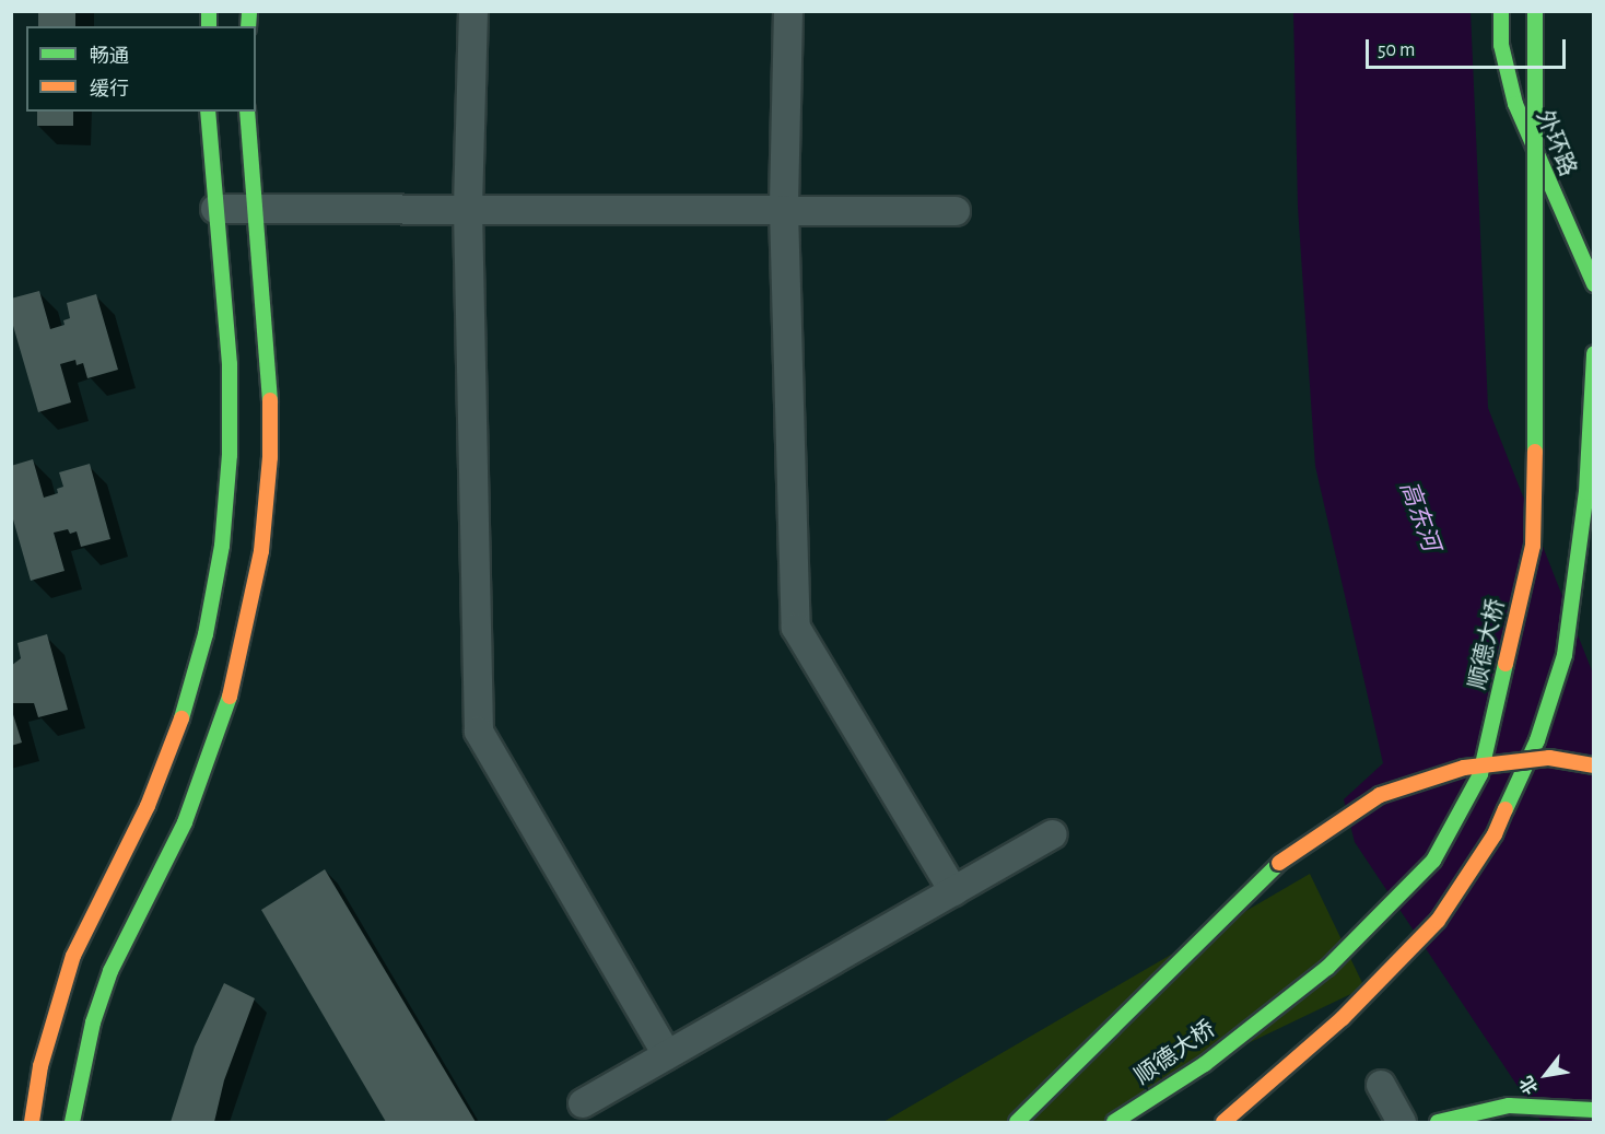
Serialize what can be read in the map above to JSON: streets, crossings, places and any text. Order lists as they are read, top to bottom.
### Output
{
  "streets": {
    "street": ["外环路", "顺德大桥"]
  },
  "water": ["高东河"],
  "legend": ["畅通", "缓行"],
  "scale_bar": "50 m",
  "north": "bottom left"
}
